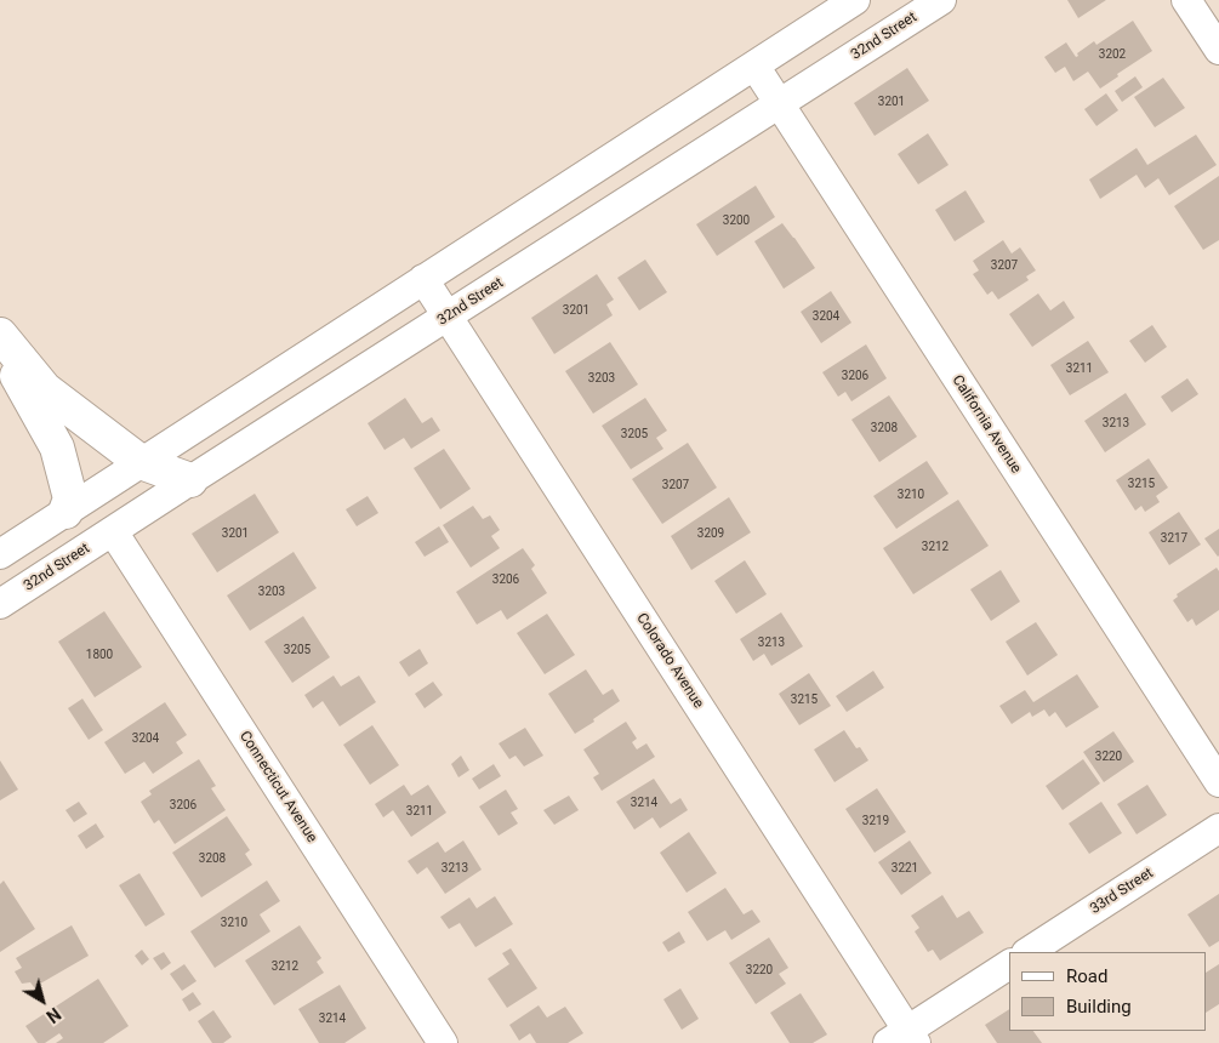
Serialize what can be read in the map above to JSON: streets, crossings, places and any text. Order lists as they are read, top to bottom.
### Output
{
  "streets": {
    "street": [
      "32nd Street",
      "California Avenue",
      "Colorado Avenue",
      "Connecticut Avenue",
      "33rd Street"
    ]
  },
  "crossings": [
    ["32nd Street", "California Avenue"],
    ["32nd Street", "Colorado Avenue"],
    ["32nd Street", "Connecticut Avenue"]
  ],
  "house_numbers": [
    "3202",
    "3201",
    "3200",
    "3207",
    "3201",
    "3204",
    "3211",
    "3206",
    "3203",
    "3213",
    "3208",
    "3205",
    "3215",
    "3207",
    "3210",
    "3201",
    "3209",
    "3217",
    "3212",
    "3206",
    "3203",
    "3213",
    "3205",
    "1800",
    "3215",
    "3204",
    "3220",
    "3214",
    "3206",
    "3211",
    "3219",
    "3208",
    "3213",
    "3221",
    "3210",
    "3212",
    "3220",
    "3214"
  ],
  "legend": ["Road", "Building"],
  "north": "bottom right"
}
